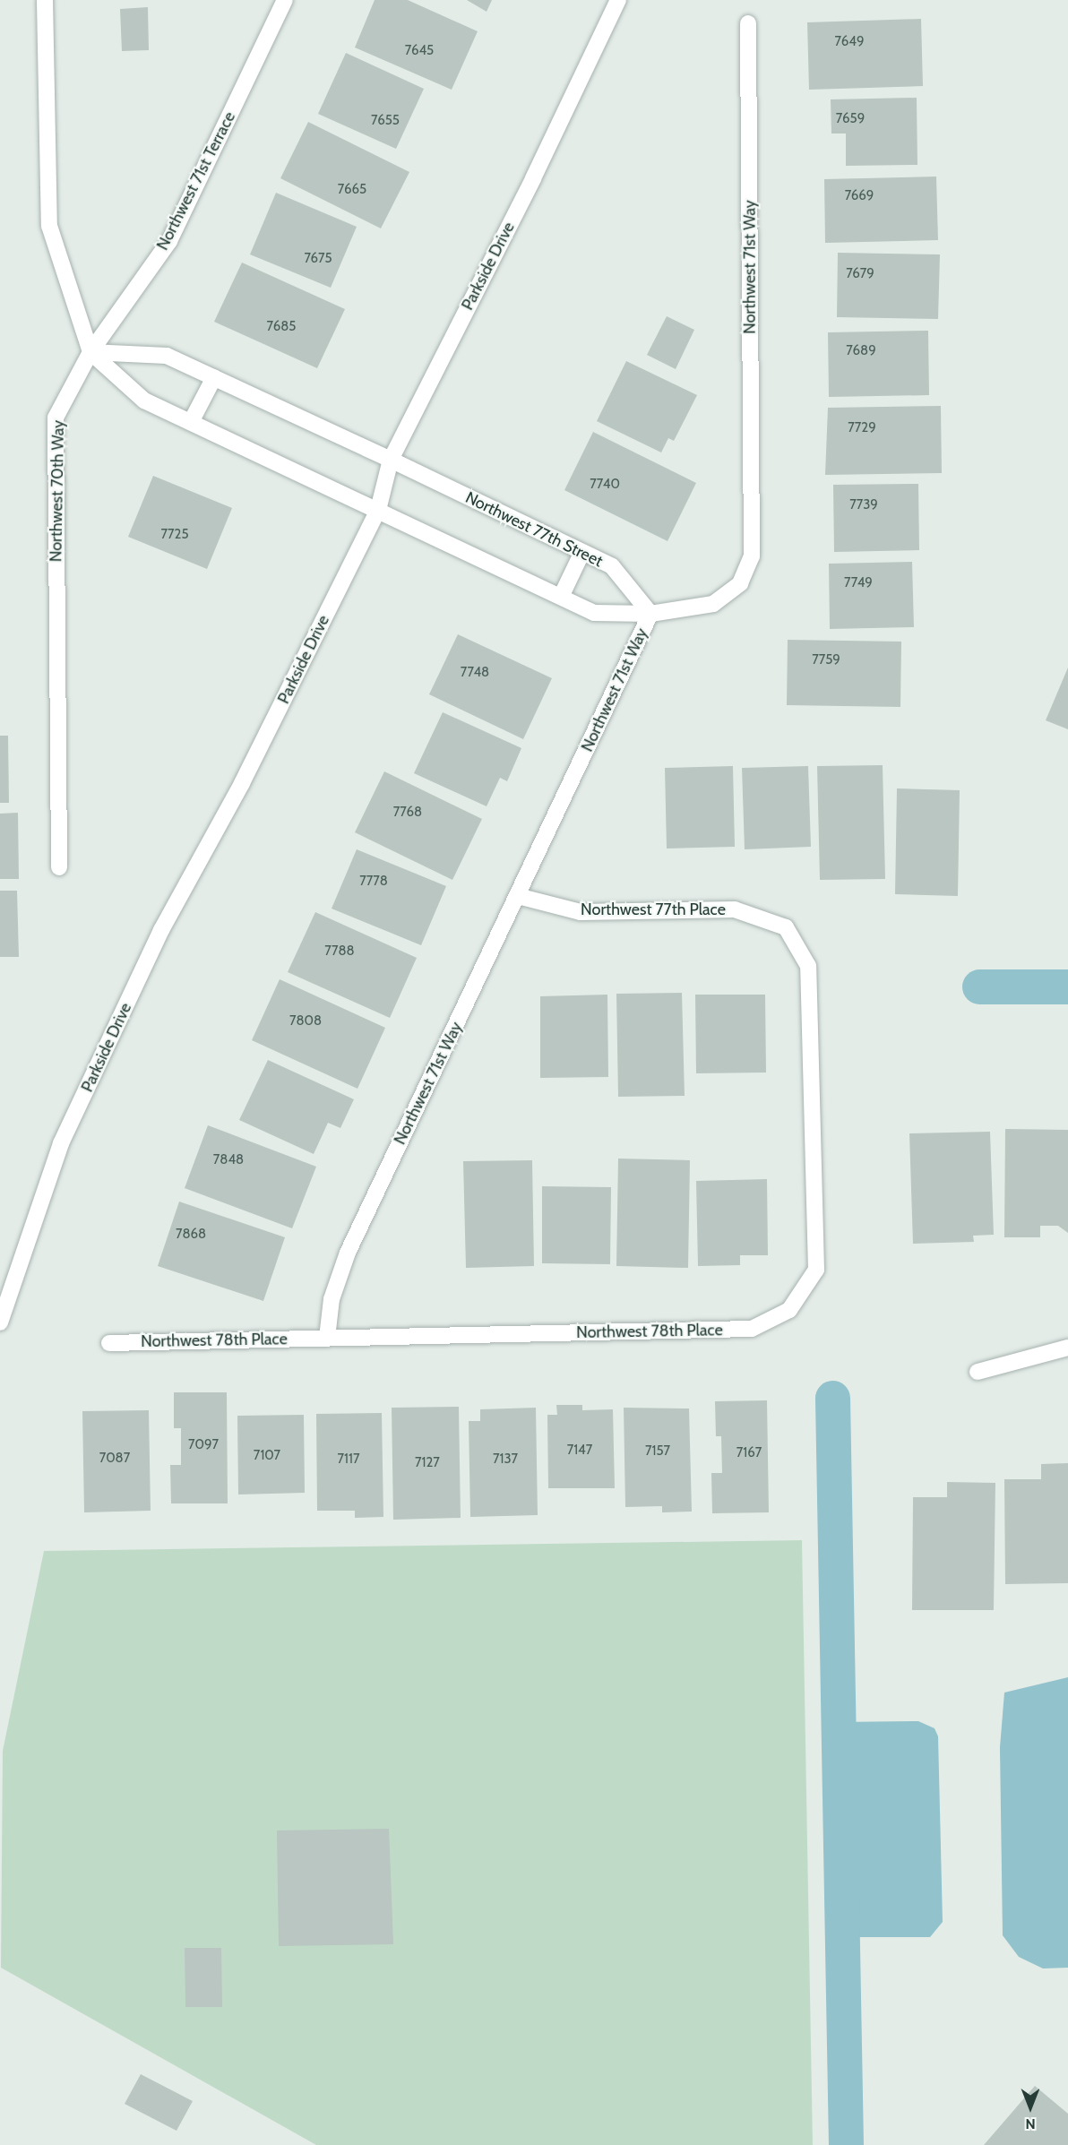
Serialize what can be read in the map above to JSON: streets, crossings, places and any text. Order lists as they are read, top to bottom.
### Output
{
  "streets": {
    "street": [
      "Northwest 71st Terrace",
      "Parkside Drive",
      "Northwest 71st Way",
      "Northwest 70th Way",
      "Northwest 77th Street",
      "Northwest 77th Place",
      "Northwest 78th Place"
    ]
  },
  "crossings": [
    ["Northwest 71st Terrace", "Northwest 70th Way"],
    ["Northwest 71st Terrace", "Northwest 77th Street"],
    ["Parkside Drive", "Northwest 77th Street"],
    ["Northwest 71st Way", "Northwest 77th Street"],
    ["Northwest 71st Way", "Northwest 77th Place"],
    ["Northwest 71st Way", "Northwest 78th Place"],
    ["Northwest 70th Way", "Northwest 77th Street"],
    ["Northwest 77th Place", "Northwest 78th Place"]
  ],
  "house_numbers": [
    "7649",
    "7645",
    "7659",
    "7655",
    "7665",
    "7669",
    "7675",
    "7679",
    "7685",
    "7689",
    "7729",
    "7740",
    "7739",
    "7725",
    "7749",
    "7759",
    "7748",
    "7768",
    "7778",
    "7788",
    "7808",
    "7848",
    "7868",
    "7097",
    "7147",
    "7157",
    "7167",
    "7107",
    "7087",
    "7117",
    "7137",
    "7127"
  ],
  "north": "bottom"
}
